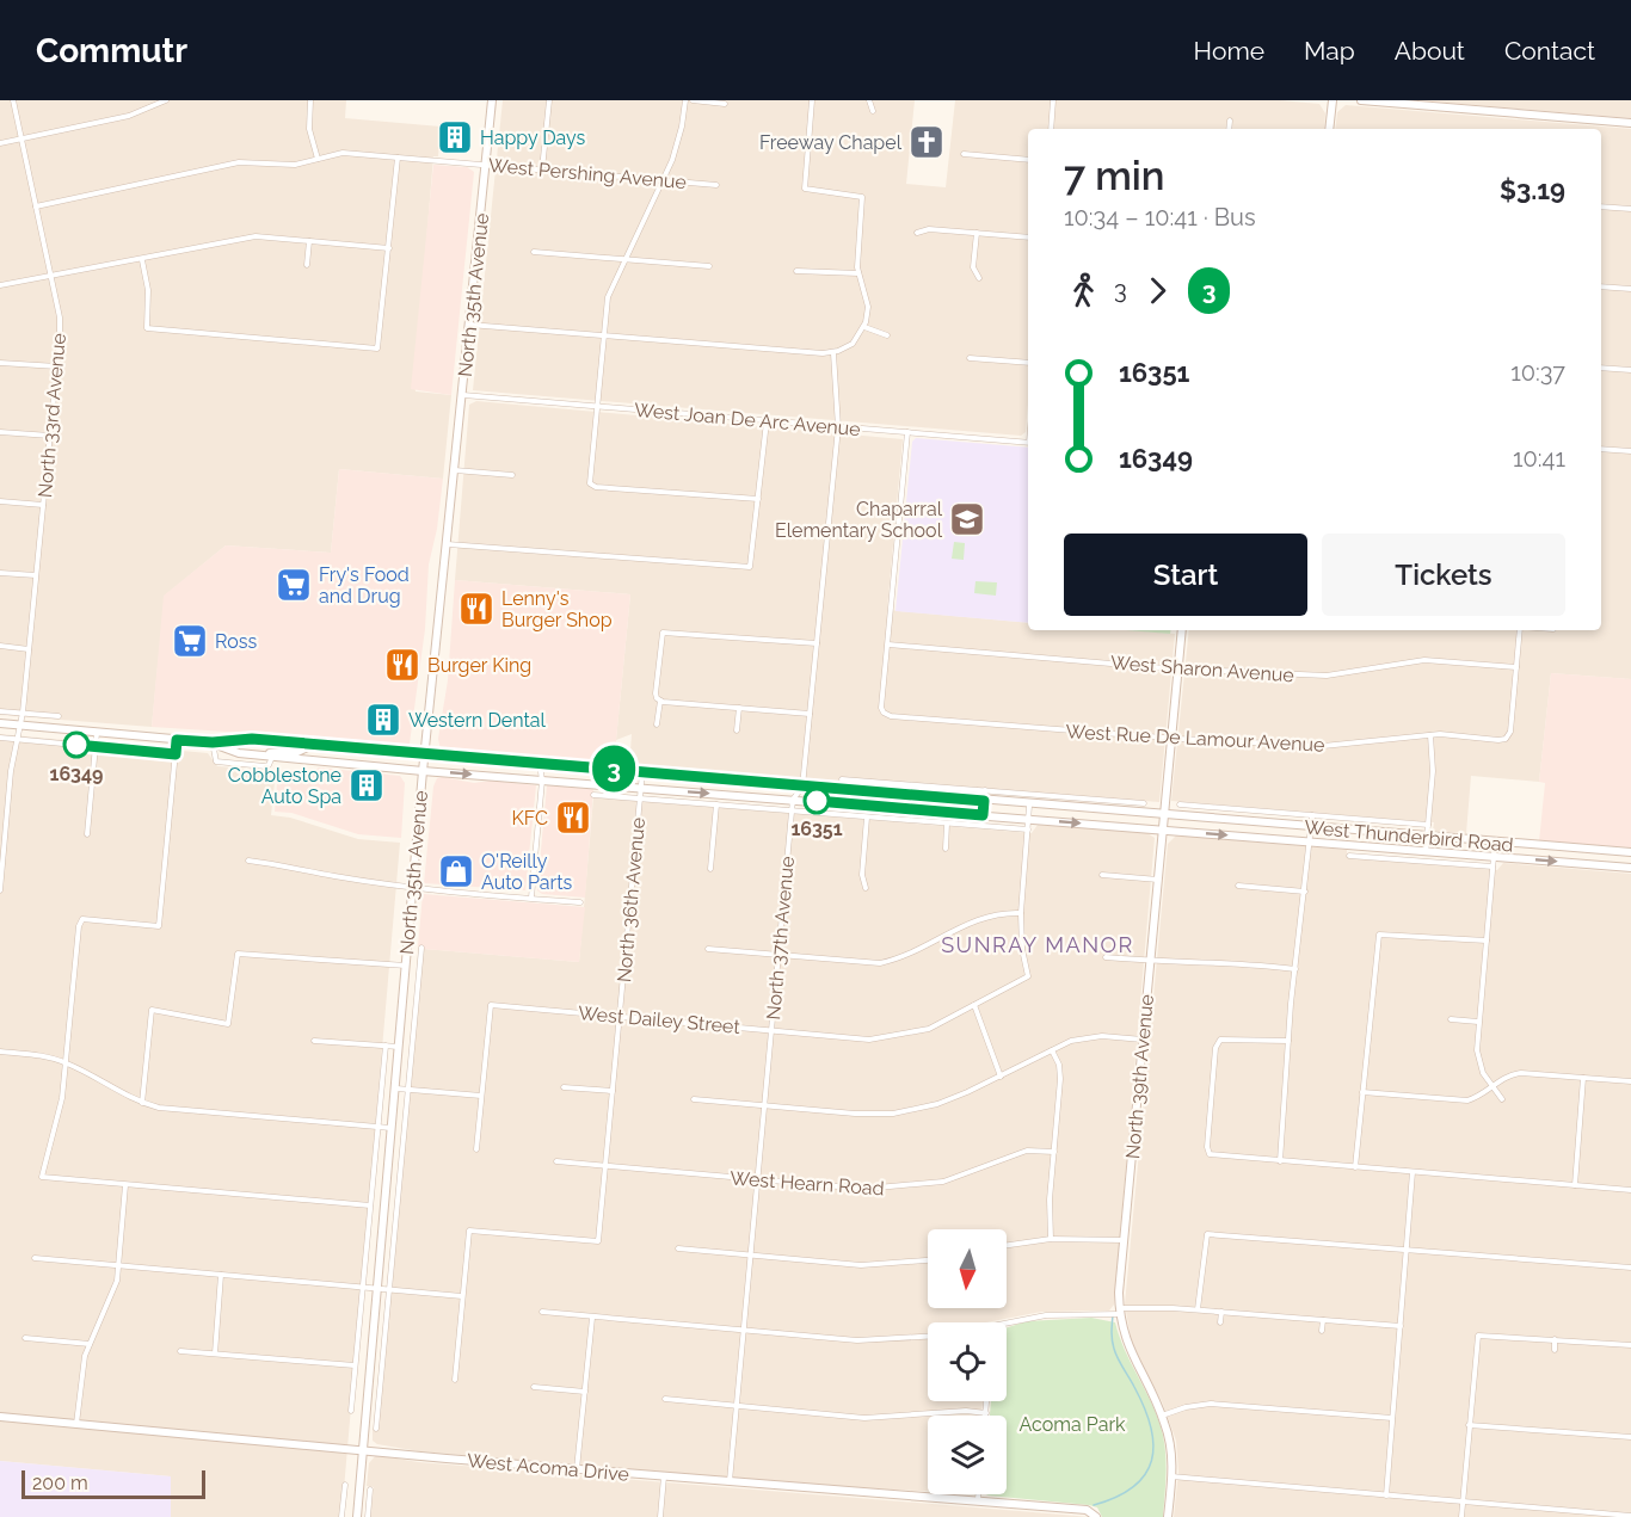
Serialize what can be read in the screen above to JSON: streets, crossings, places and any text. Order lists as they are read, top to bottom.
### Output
{
  "streets": {
    "main road": [
      "North 35th Avenue",
      "West Thunderbird Road",
      "North 39th Avenue",
      "West Acoma Drive"
    ],
    "street": [
      "West Pershing Avenue",
      "North 33rd Avenue",
      "West Joan De Arc Avenue",
      "West Sharon Avenue",
      "West Rue De Lamour Avenue",
      "North 36th Avenue",
      "North 37th Avenue",
      "West Dailey Street",
      "West Hearn Road"
    ]
  },
  "crossings": [
    ["West Pershing Avenue", "North 35th Avenue"],
    ["West Pershing Avenue", "North 33rd Avenue"],
    ["North 35th Avenue", "West Joan De Arc Avenue"],
    ["North 35th Avenue", "West Thunderbird Road"],
    ["North 35th Avenue", "West Acoma Drive"],
    ["North 33rd Avenue", "West Thunderbird Road"],
    ["West Sharon Avenue", "West Rue De Lamour Avenue"],
    ["West Sharon Avenue", "North 39th Avenue"],
    ["West Rue De Lamour Avenue", "North 39th Avenue"],
    ["West Thunderbird Road", "North 36th Avenue"],
    ["West Thunderbird Road", "North 37th Avenue"],
    ["West Thunderbird Road", "North 39th Avenue"],
    ["North 36th Avenue", "West Dailey Street"],
    ["North 36th Avenue", "West Hearn Road"],
    ["North 37th Avenue", "West Dailey Street"],
    ["North 37th Avenue", "West Hearn Road"],
    ["North 37th Avenue", "West Acoma Drive"]
  ],
  "districts": ["SUNRAY MANOR"],
  "parks": ["Acoma Park"],
  "places": {
    "building": ["Happy Days", "Western Dental", "Cobblestone Auto Spa"],
    "church": ["Freeway Chapel"],
    "school or university": ["Chaparral Elementary School"],
    "supermarket": ["Fry's Food and Drug", "Ross"],
    "restaurant": ["Lenny's Burger Shop", "Burger King", "KFC"],
    "other": ["16349", "16351"],
    "shop": ["O'Reilly Auto Parts"]
  },
  "lines": ["bus line 3"],
  "scale_bar": "200 m",
  "north": "bottom",
  "page": {
    "header": "Commutr",
    "nav": [
      "Home",
      "Map",
      "About",
      "Contact"
    ],
    "on_map": "3",
    "heading": ["7 min", "10:34 – 10:41 · Bus", "$3.19"],
    "legs": ["3", "3"],
    "list": [
      {
        "name": "16351",
        "value": "10:37"
      },
      {
        "name": "16349",
        "value": "10:41"
      }
    ],
    "buttons": ["Start", "Tickets"],
    "scale": "200 m"
  }
}
